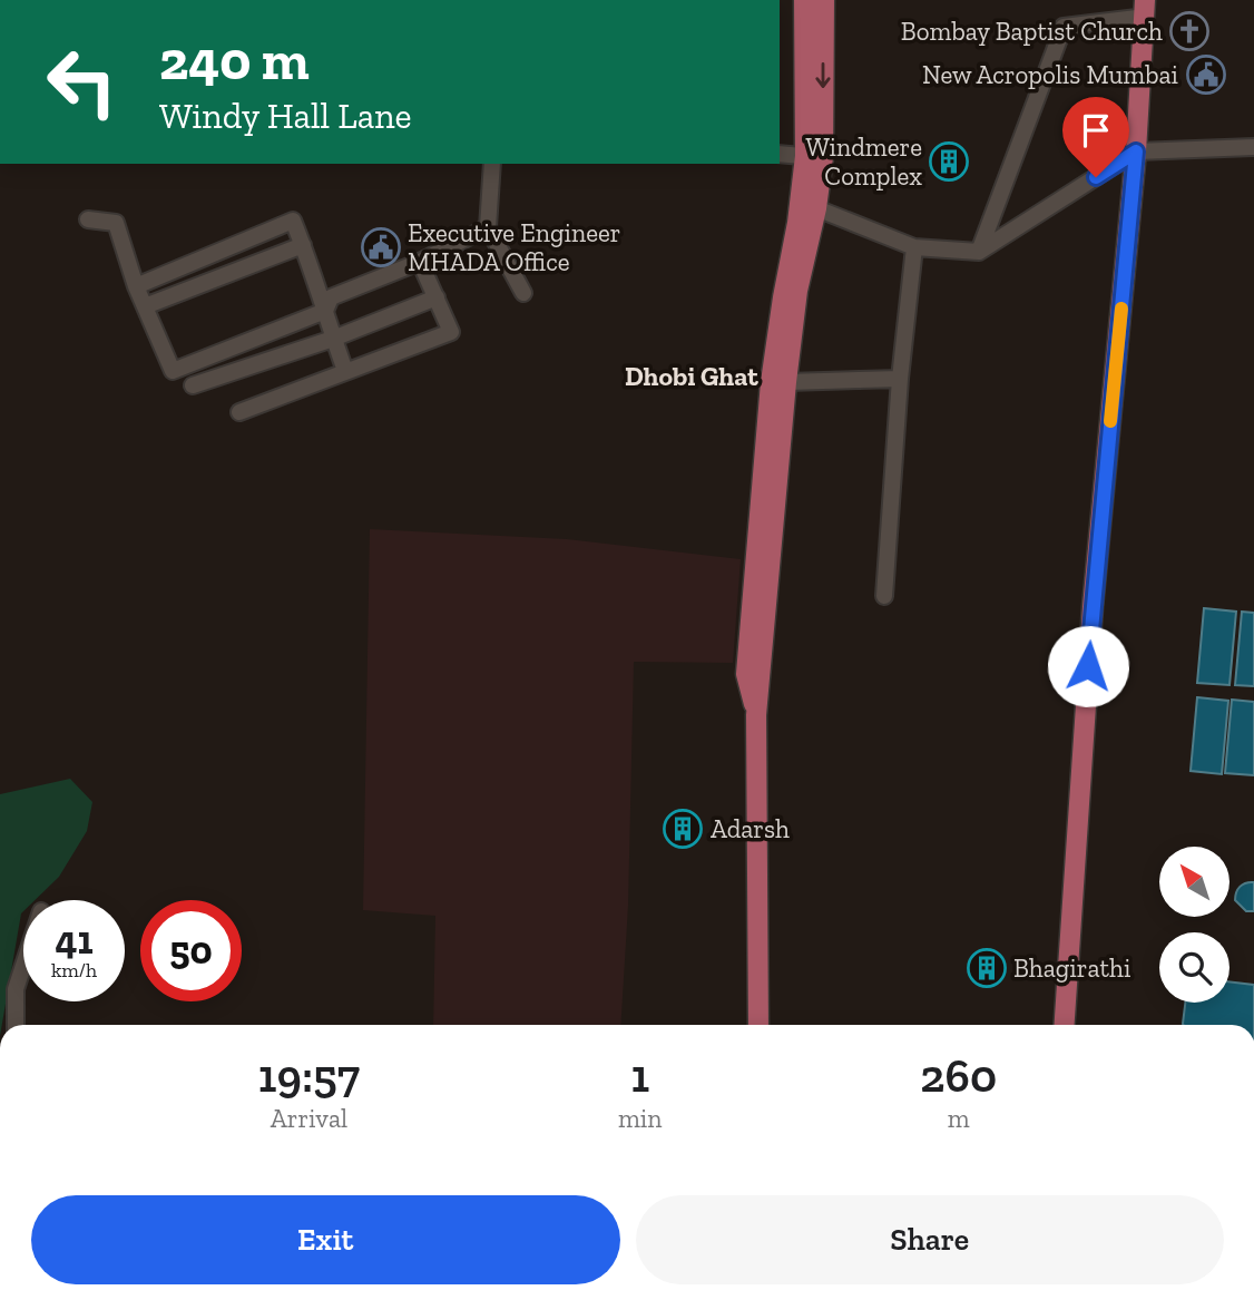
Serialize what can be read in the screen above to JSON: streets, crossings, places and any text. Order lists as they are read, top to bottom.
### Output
{
  "districts": ["Dhobi Ghat"],
  "places": {
    "church": ["Bombay Baptist Church"],
    "public building": ["New Acropolis Mumbai", "Executive Engineer MHADA Office"],
    "building": ["Windmere Complex", "Adarsh", "Bhagirathi"]
  },
  "north": "top left",
  "page": {
    "turn": ["240 m", "Windy Hall Lane"],
    "speed": "41 km/h",
    "limit": "50",
    "eta": [
      "19:57",
      "Arrival",
      "1",
      "min",
      "260",
      "m"
    ],
    "buttons": ["Exit", "Share"]
  }
}
